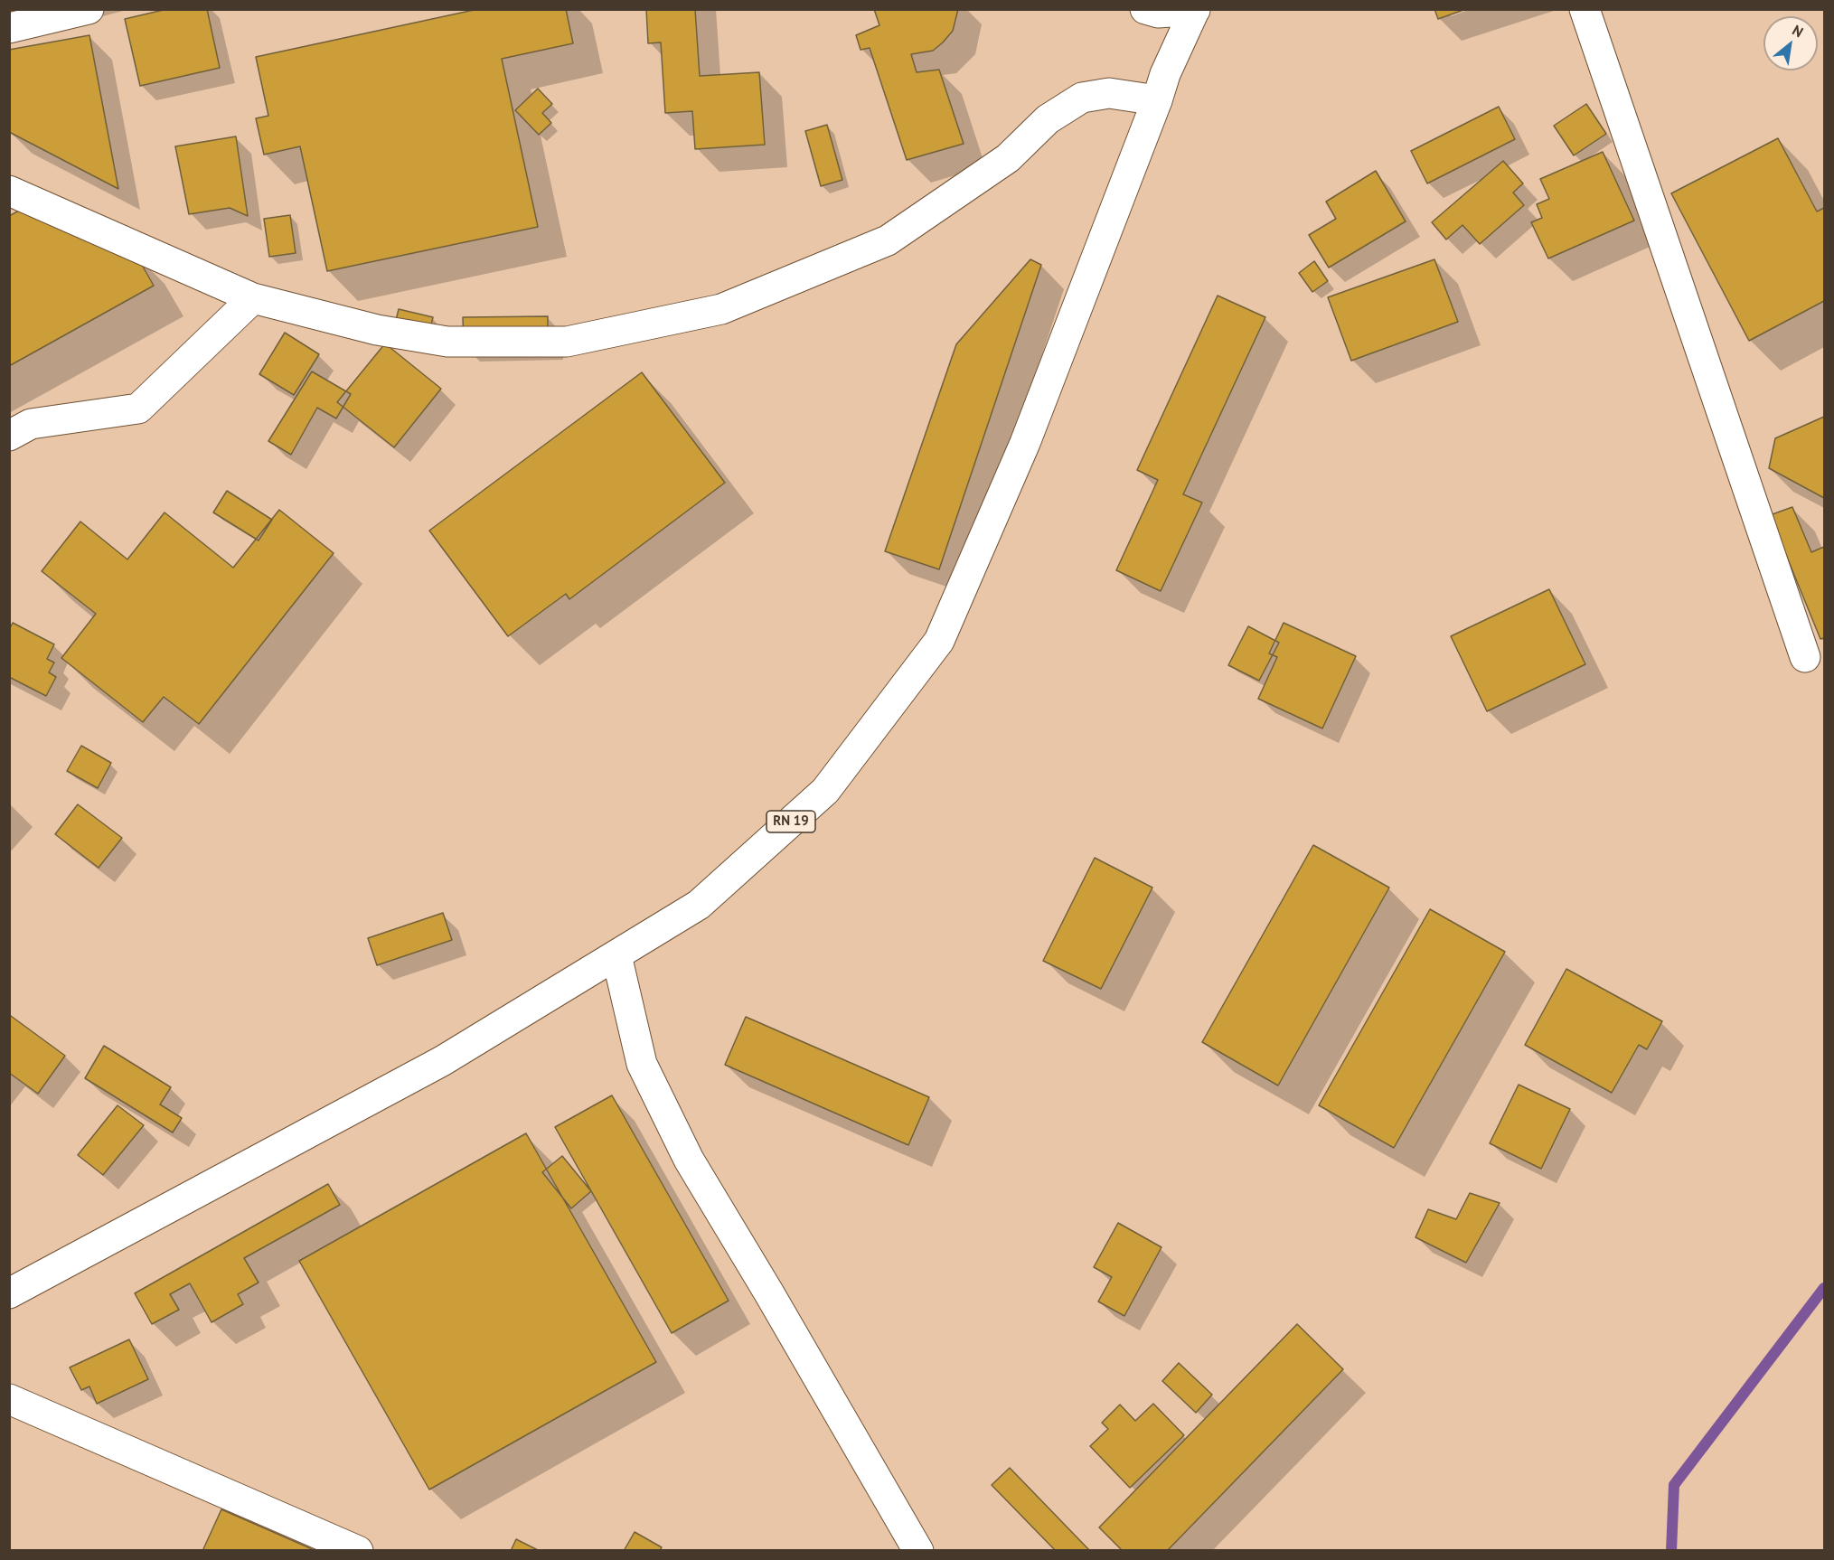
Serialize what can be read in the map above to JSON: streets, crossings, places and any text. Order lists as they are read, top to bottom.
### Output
{
  "streets": {
    "street": ["RN 19"]
  },
  "north": "top right"
}
